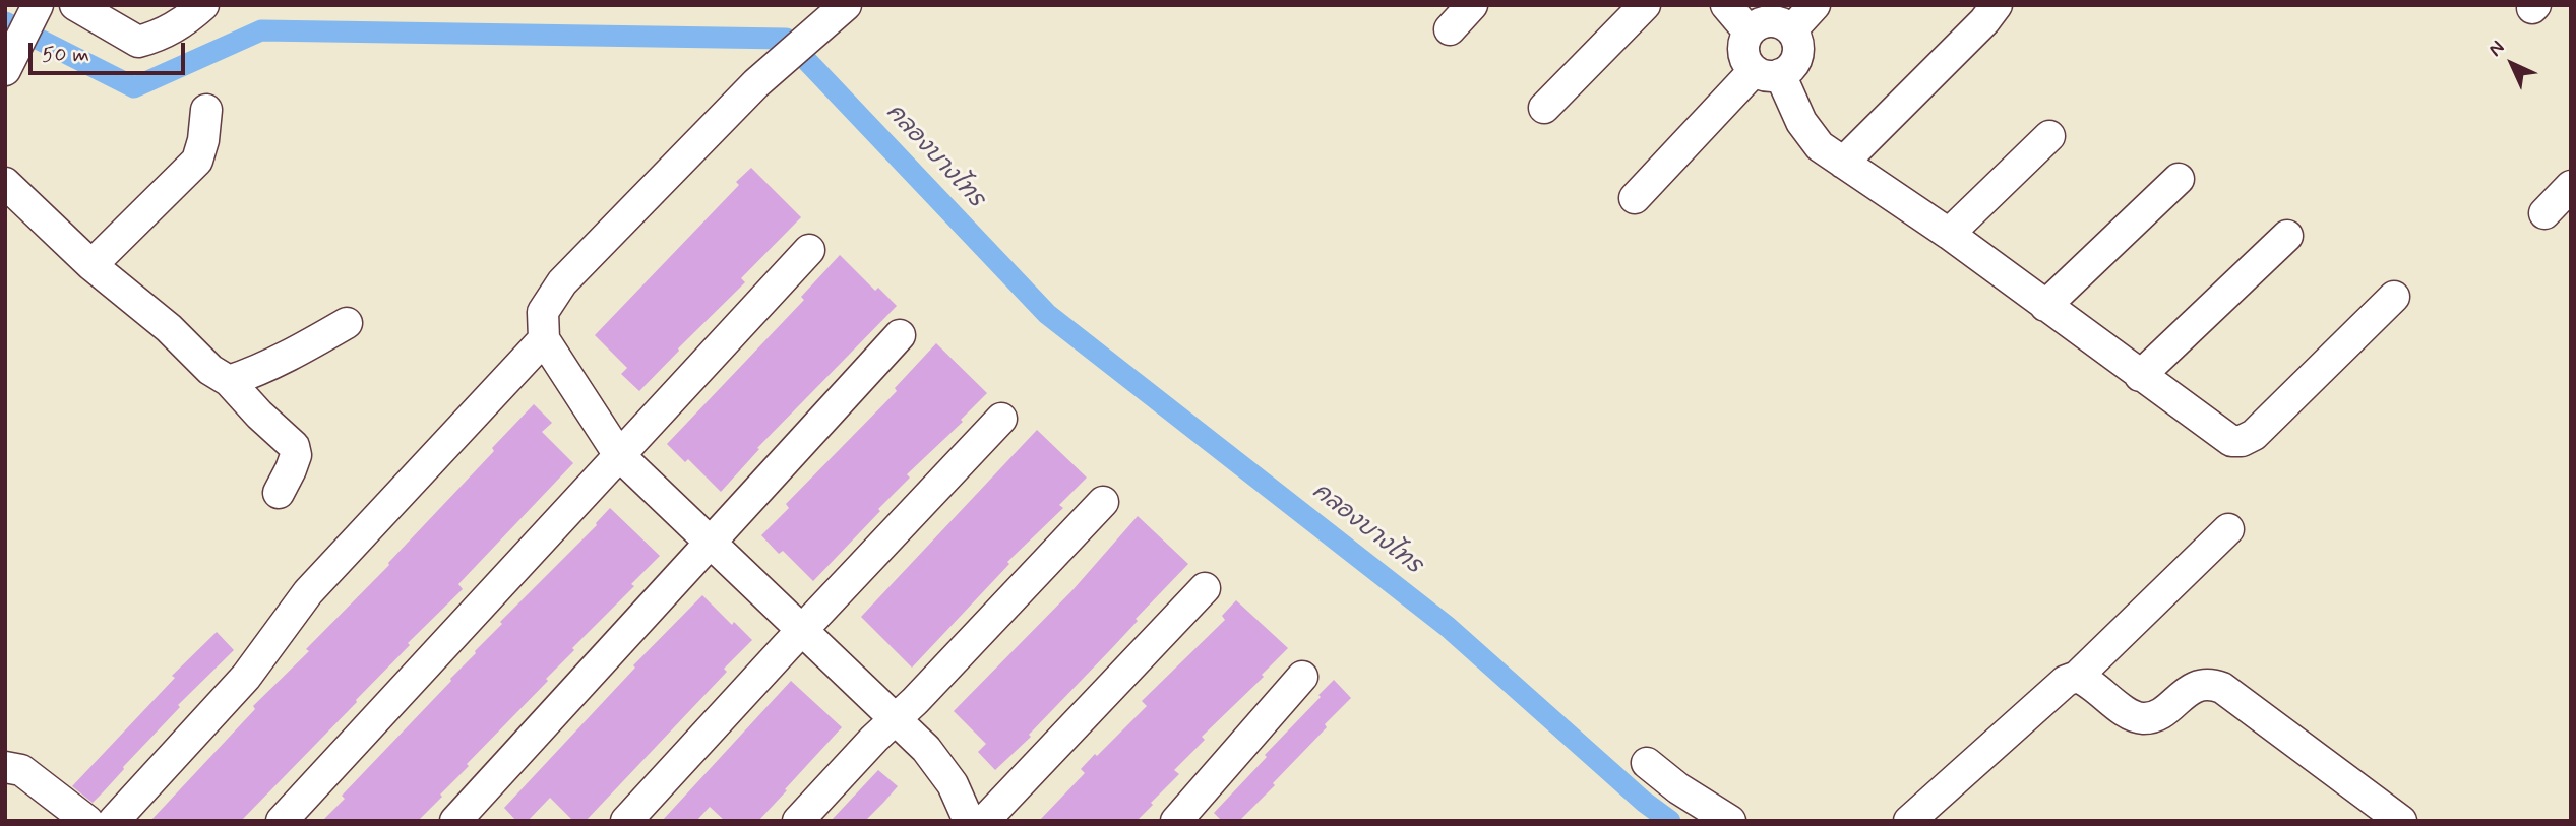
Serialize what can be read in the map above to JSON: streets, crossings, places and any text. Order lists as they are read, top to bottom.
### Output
{
  "water": ["คลองบางไทร"],
  "scale_bar": "50 m",
  "north": "top left"
}
